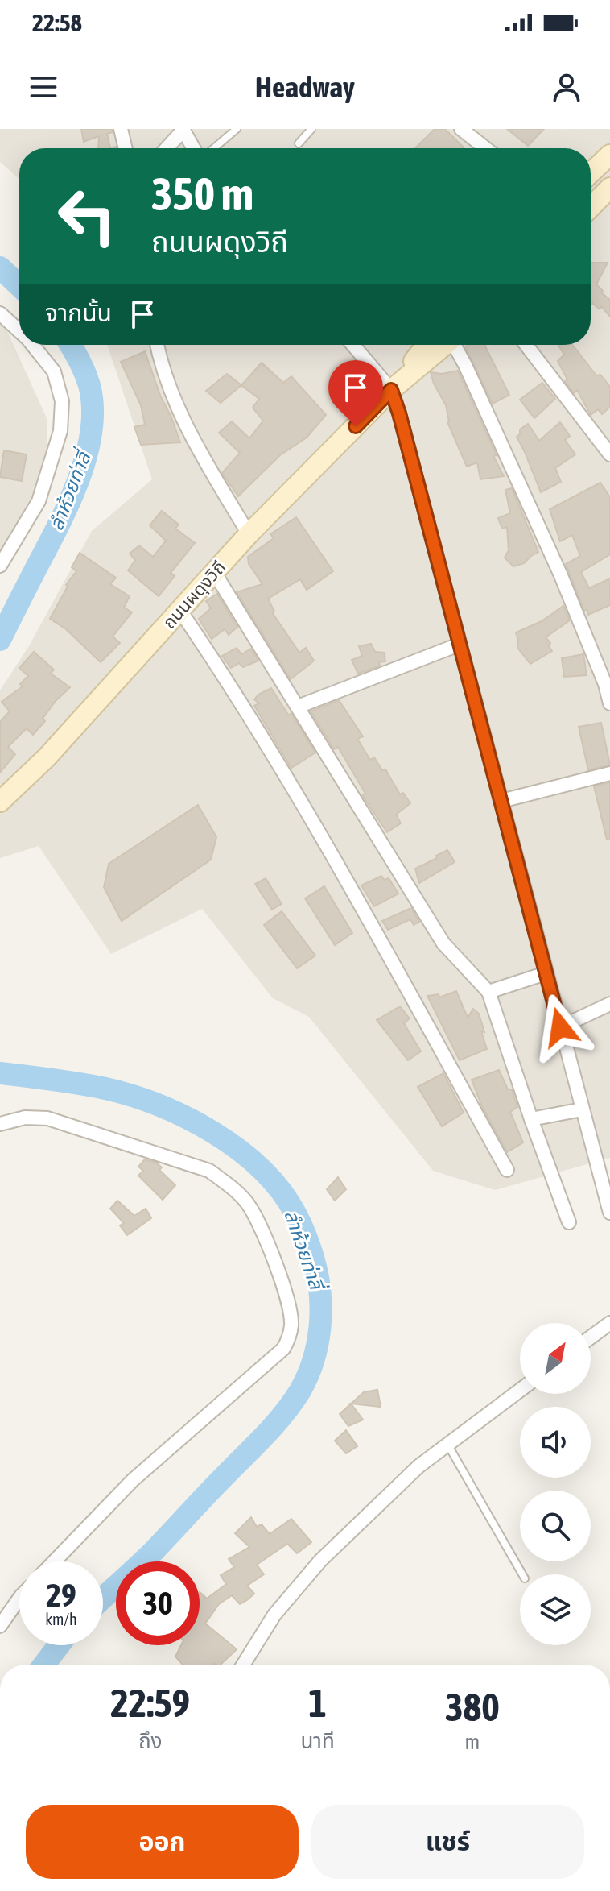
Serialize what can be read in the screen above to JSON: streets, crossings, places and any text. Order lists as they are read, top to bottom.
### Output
{
  "streets": {
    "main road": ["ถนนผดุงวิถี"]
  },
  "water": ["ลำห้วยท่าลี่"],
  "north": "top right",
  "page": {
    "status": "22:58",
    "header": "Headway",
    "turn": ["350 m", "ถนนผดุงวิถี"],
    "then": "จากนั้น",
    "speed": "29 km/h",
    "limit": "30",
    "eta": [
      "22:59",
      "ถึง",
      "1",
      "นาที",
      "380",
      "m"
    ],
    "buttons": ["ออก", "แชร์"]
  }
}
